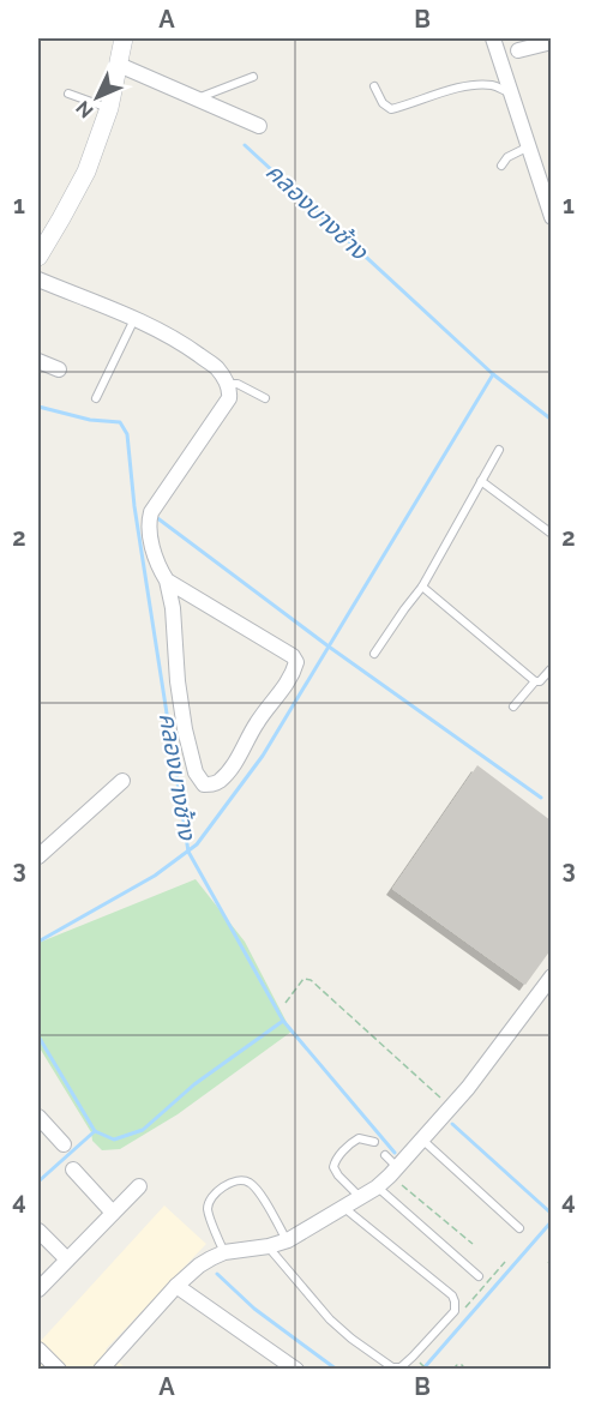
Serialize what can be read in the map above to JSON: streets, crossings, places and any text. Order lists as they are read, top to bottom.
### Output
{
  "water": ["คลองบางช้าง"],
  "north": "bottom left",
  "grid": {
    "columns": ["A", "B"],
    "rows": [
      "1",
      "2",
      "3",
      "4"
    ]
  }
}
